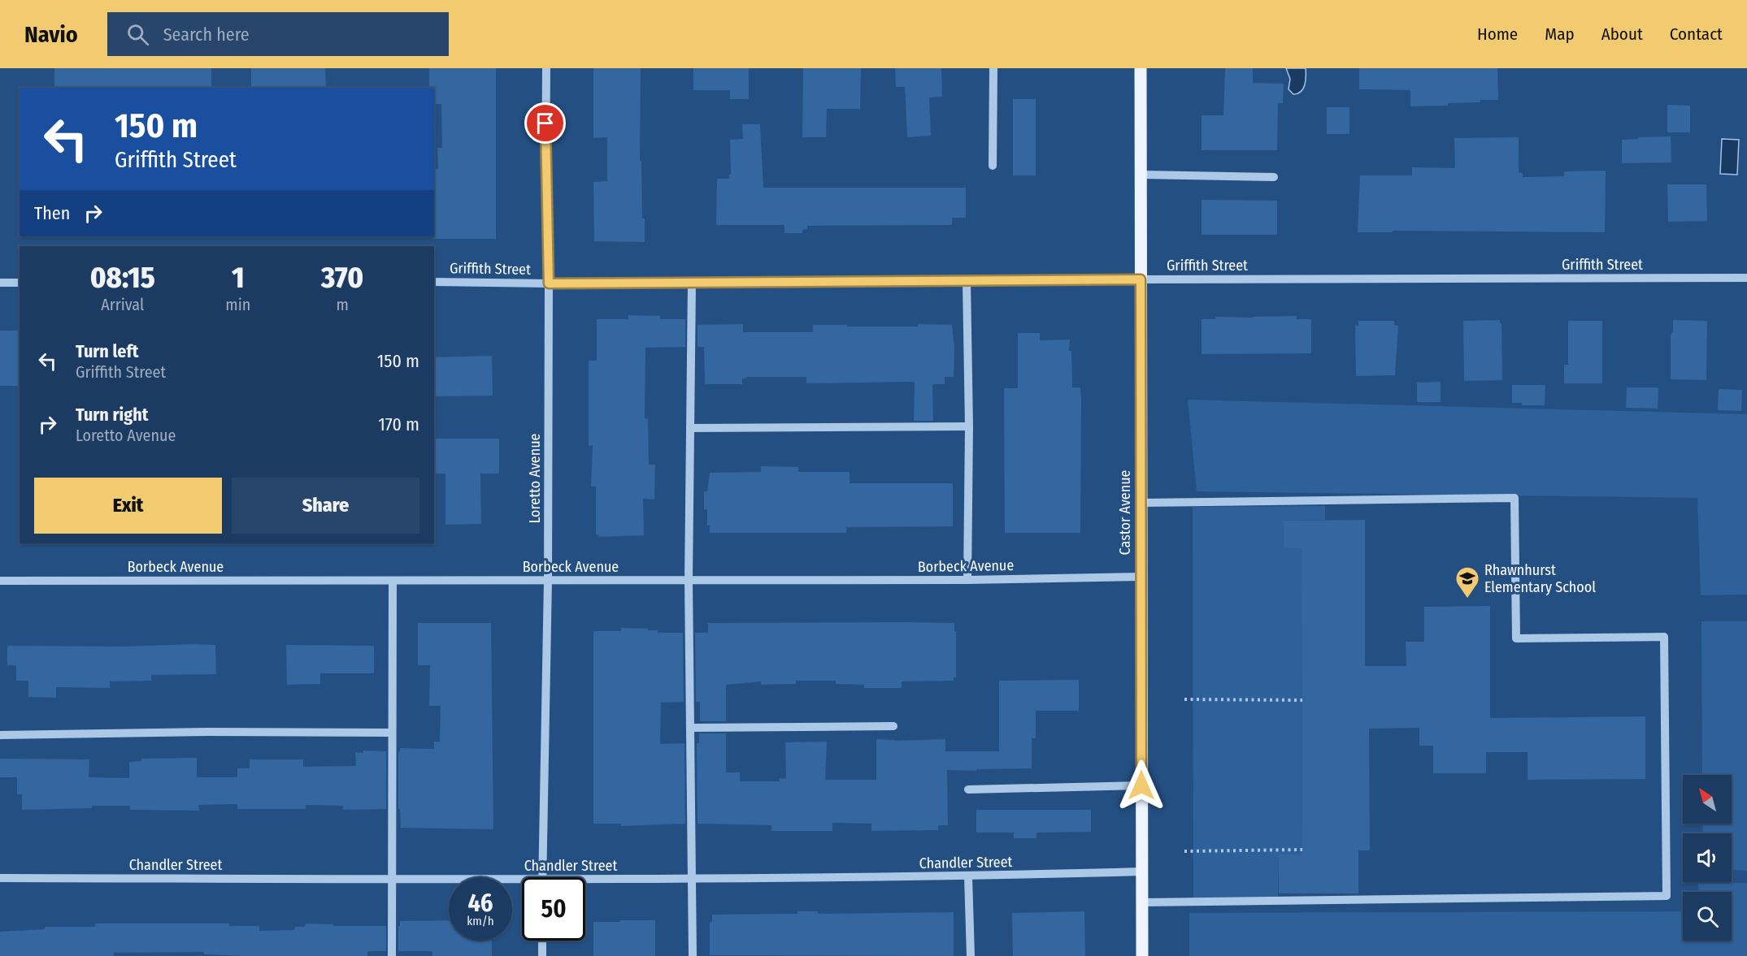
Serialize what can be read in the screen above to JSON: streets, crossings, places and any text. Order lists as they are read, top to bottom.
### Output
{
  "streets": {
    "main road": ["Castor Avenue"],
    "street": [
      "Griffith Street",
      "Loretto Avenue",
      "Borbeck Avenue",
      "Chandler Street"
    ]
  },
  "crossings": [
    ["Griffith Street", "Loretto Avenue"],
    ["Griffith Street", "Castor Avenue"],
    ["Loretto Avenue", "Borbeck Avenue"],
    ["Castor Avenue", "Borbeck Avenue"],
    ["Castor Avenue", "Chandler Street"]
  ],
  "places": {
    "school or university": ["Rhawnhurst Elementary School"]
  },
  "north": "top left",
  "page": {
    "header": "Navio",
    "search": "Search here",
    "nav": [
      "Home",
      "Map",
      "About",
      "Contact"
    ],
    "turn": ["150 m", "Griffith Street"],
    "then": "Then",
    "eta": [
      "08:15",
      "Arrival",
      "1",
      "min",
      "370",
      "m"
    ],
    "list": [
      {
        "name": "Turn left",
        "note": "Griffith Street",
        "value": "150 m"
      },
      {
        "name": "Turn right",
        "note": "Loretto Avenue",
        "value": "170 m"
      }
    ],
    "buttons": ["Exit", "Share"],
    "speed": "46 km/h",
    "limit": "50"
  }
}
